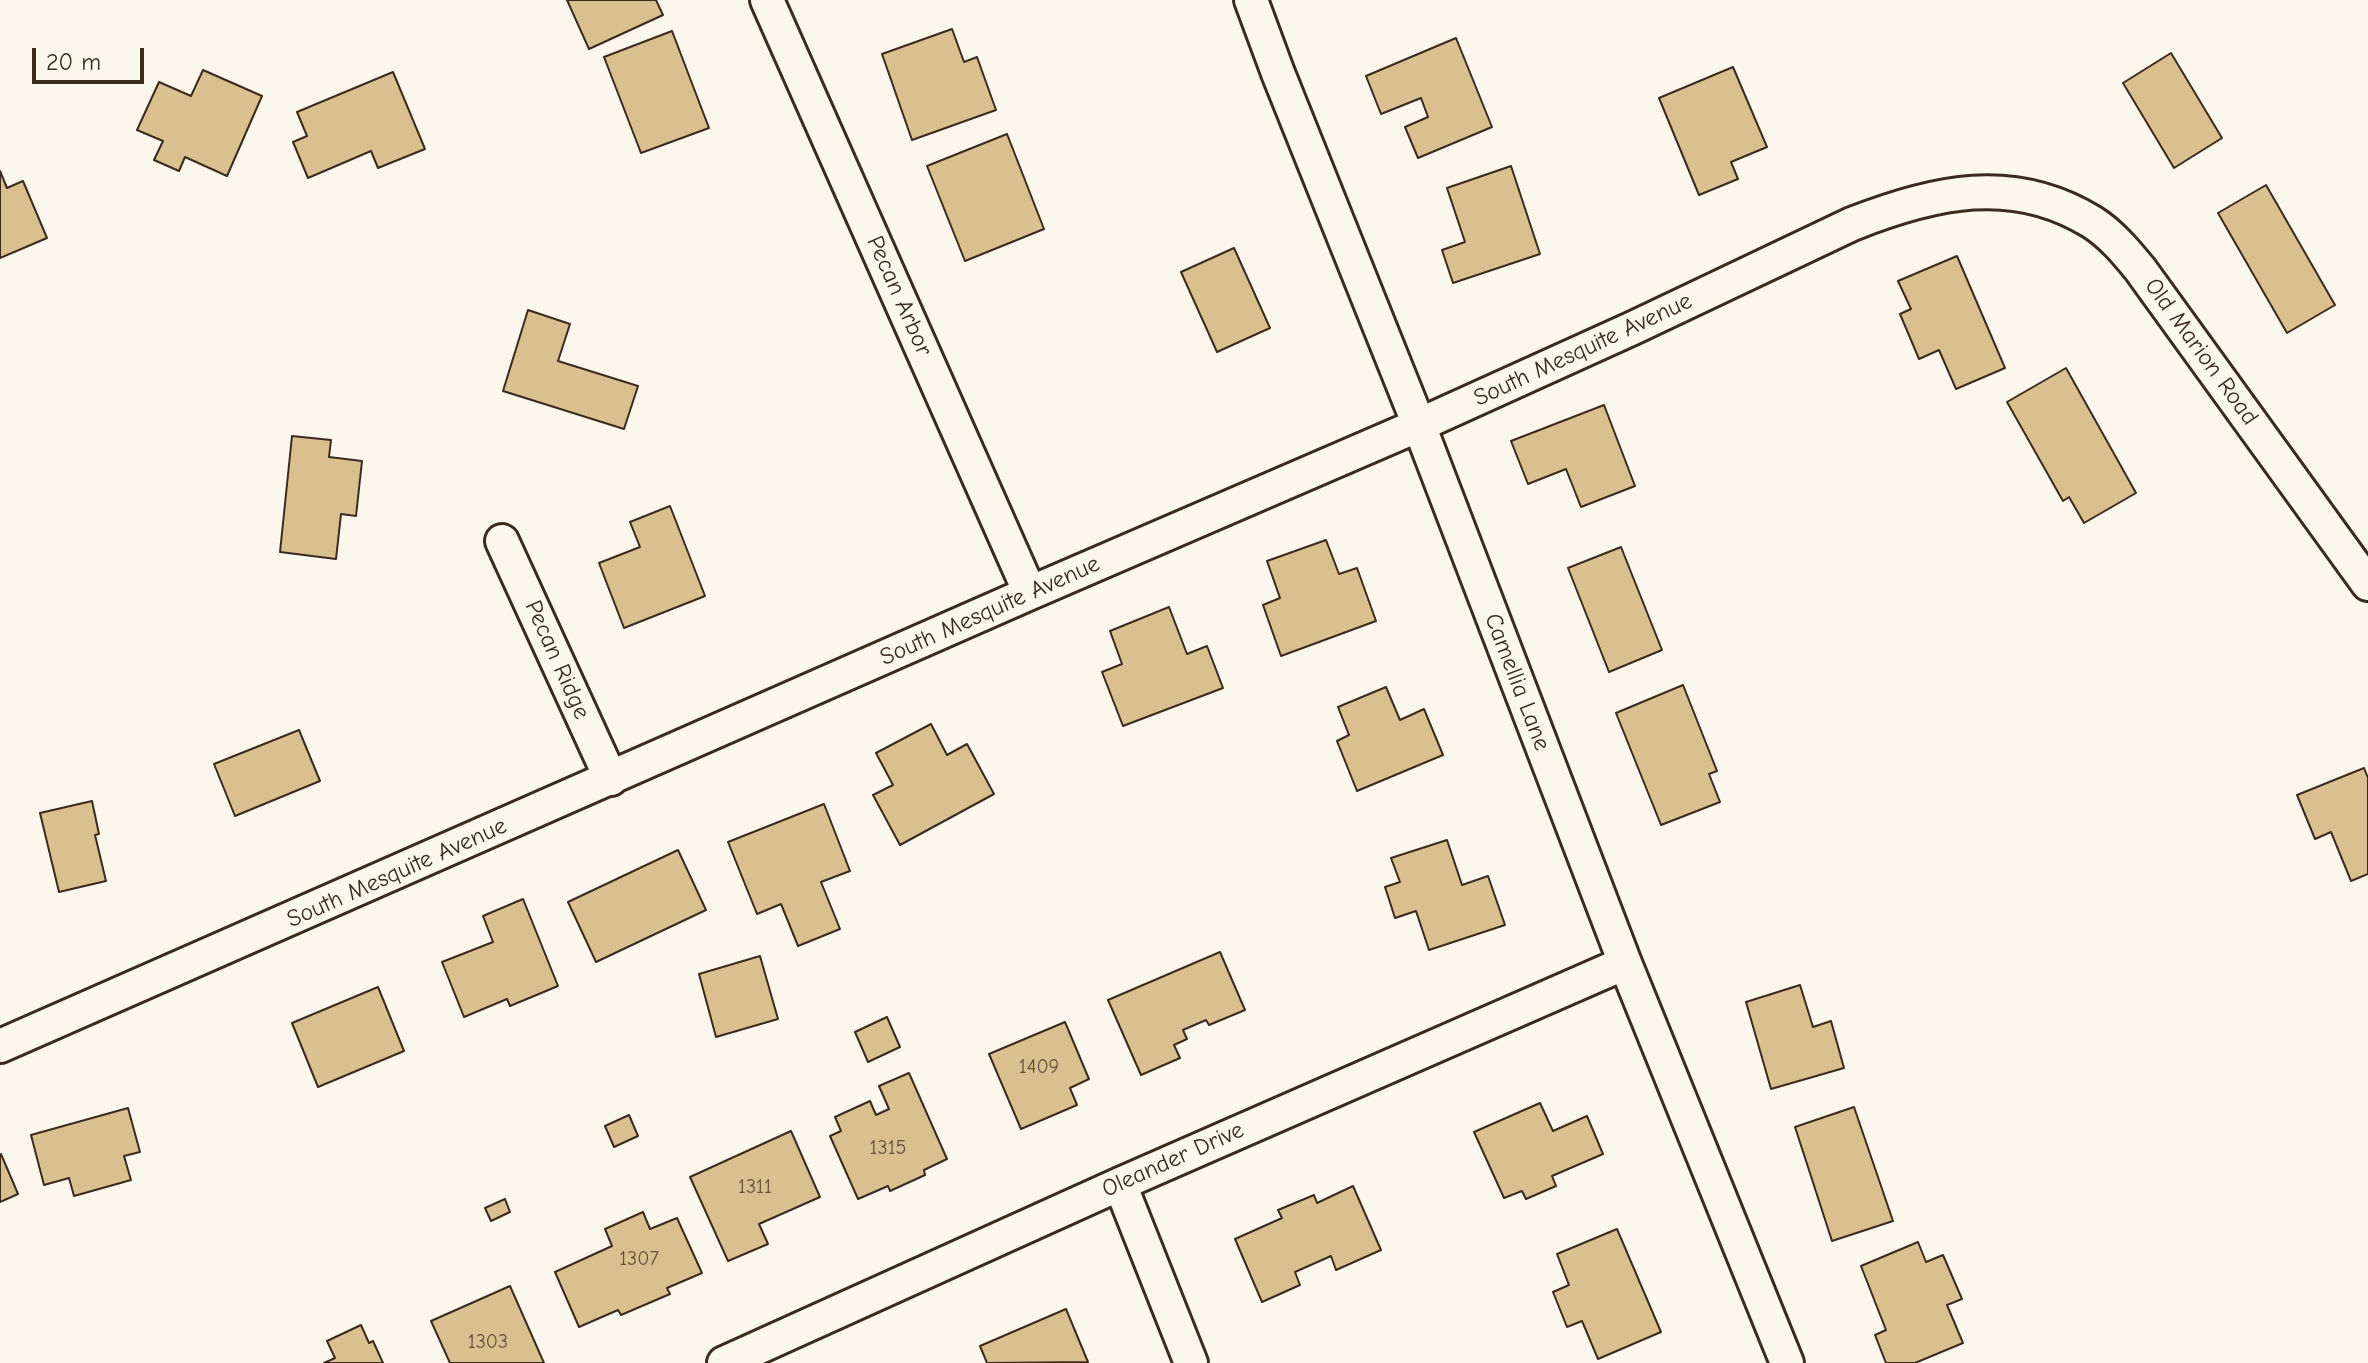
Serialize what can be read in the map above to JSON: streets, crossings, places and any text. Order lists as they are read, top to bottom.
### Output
{
  "streets": {
    "street": [
      "Pecan Arbor",
      "South Mesquite Avenue",
      "Old Marion Road",
      "Pecan Ridge",
      "Camellia Lane",
      "Oleander Drive"
    ]
  },
  "crossings": [
    ["Pecan Arbor", "South Mesquite Avenue"],
    ["South Mesquite Avenue", "Old Marion Road"],
    ["South Mesquite Avenue", "Pecan Ridge"],
    ["South Mesquite Avenue", "Camellia Lane"],
    ["Camellia Lane", "Oleander Drive"]
  ],
  "house_numbers": [
    "1409",
    "1315",
    "1311",
    "1307",
    "1303"
  ],
  "scale_bar": "20 m"
}
